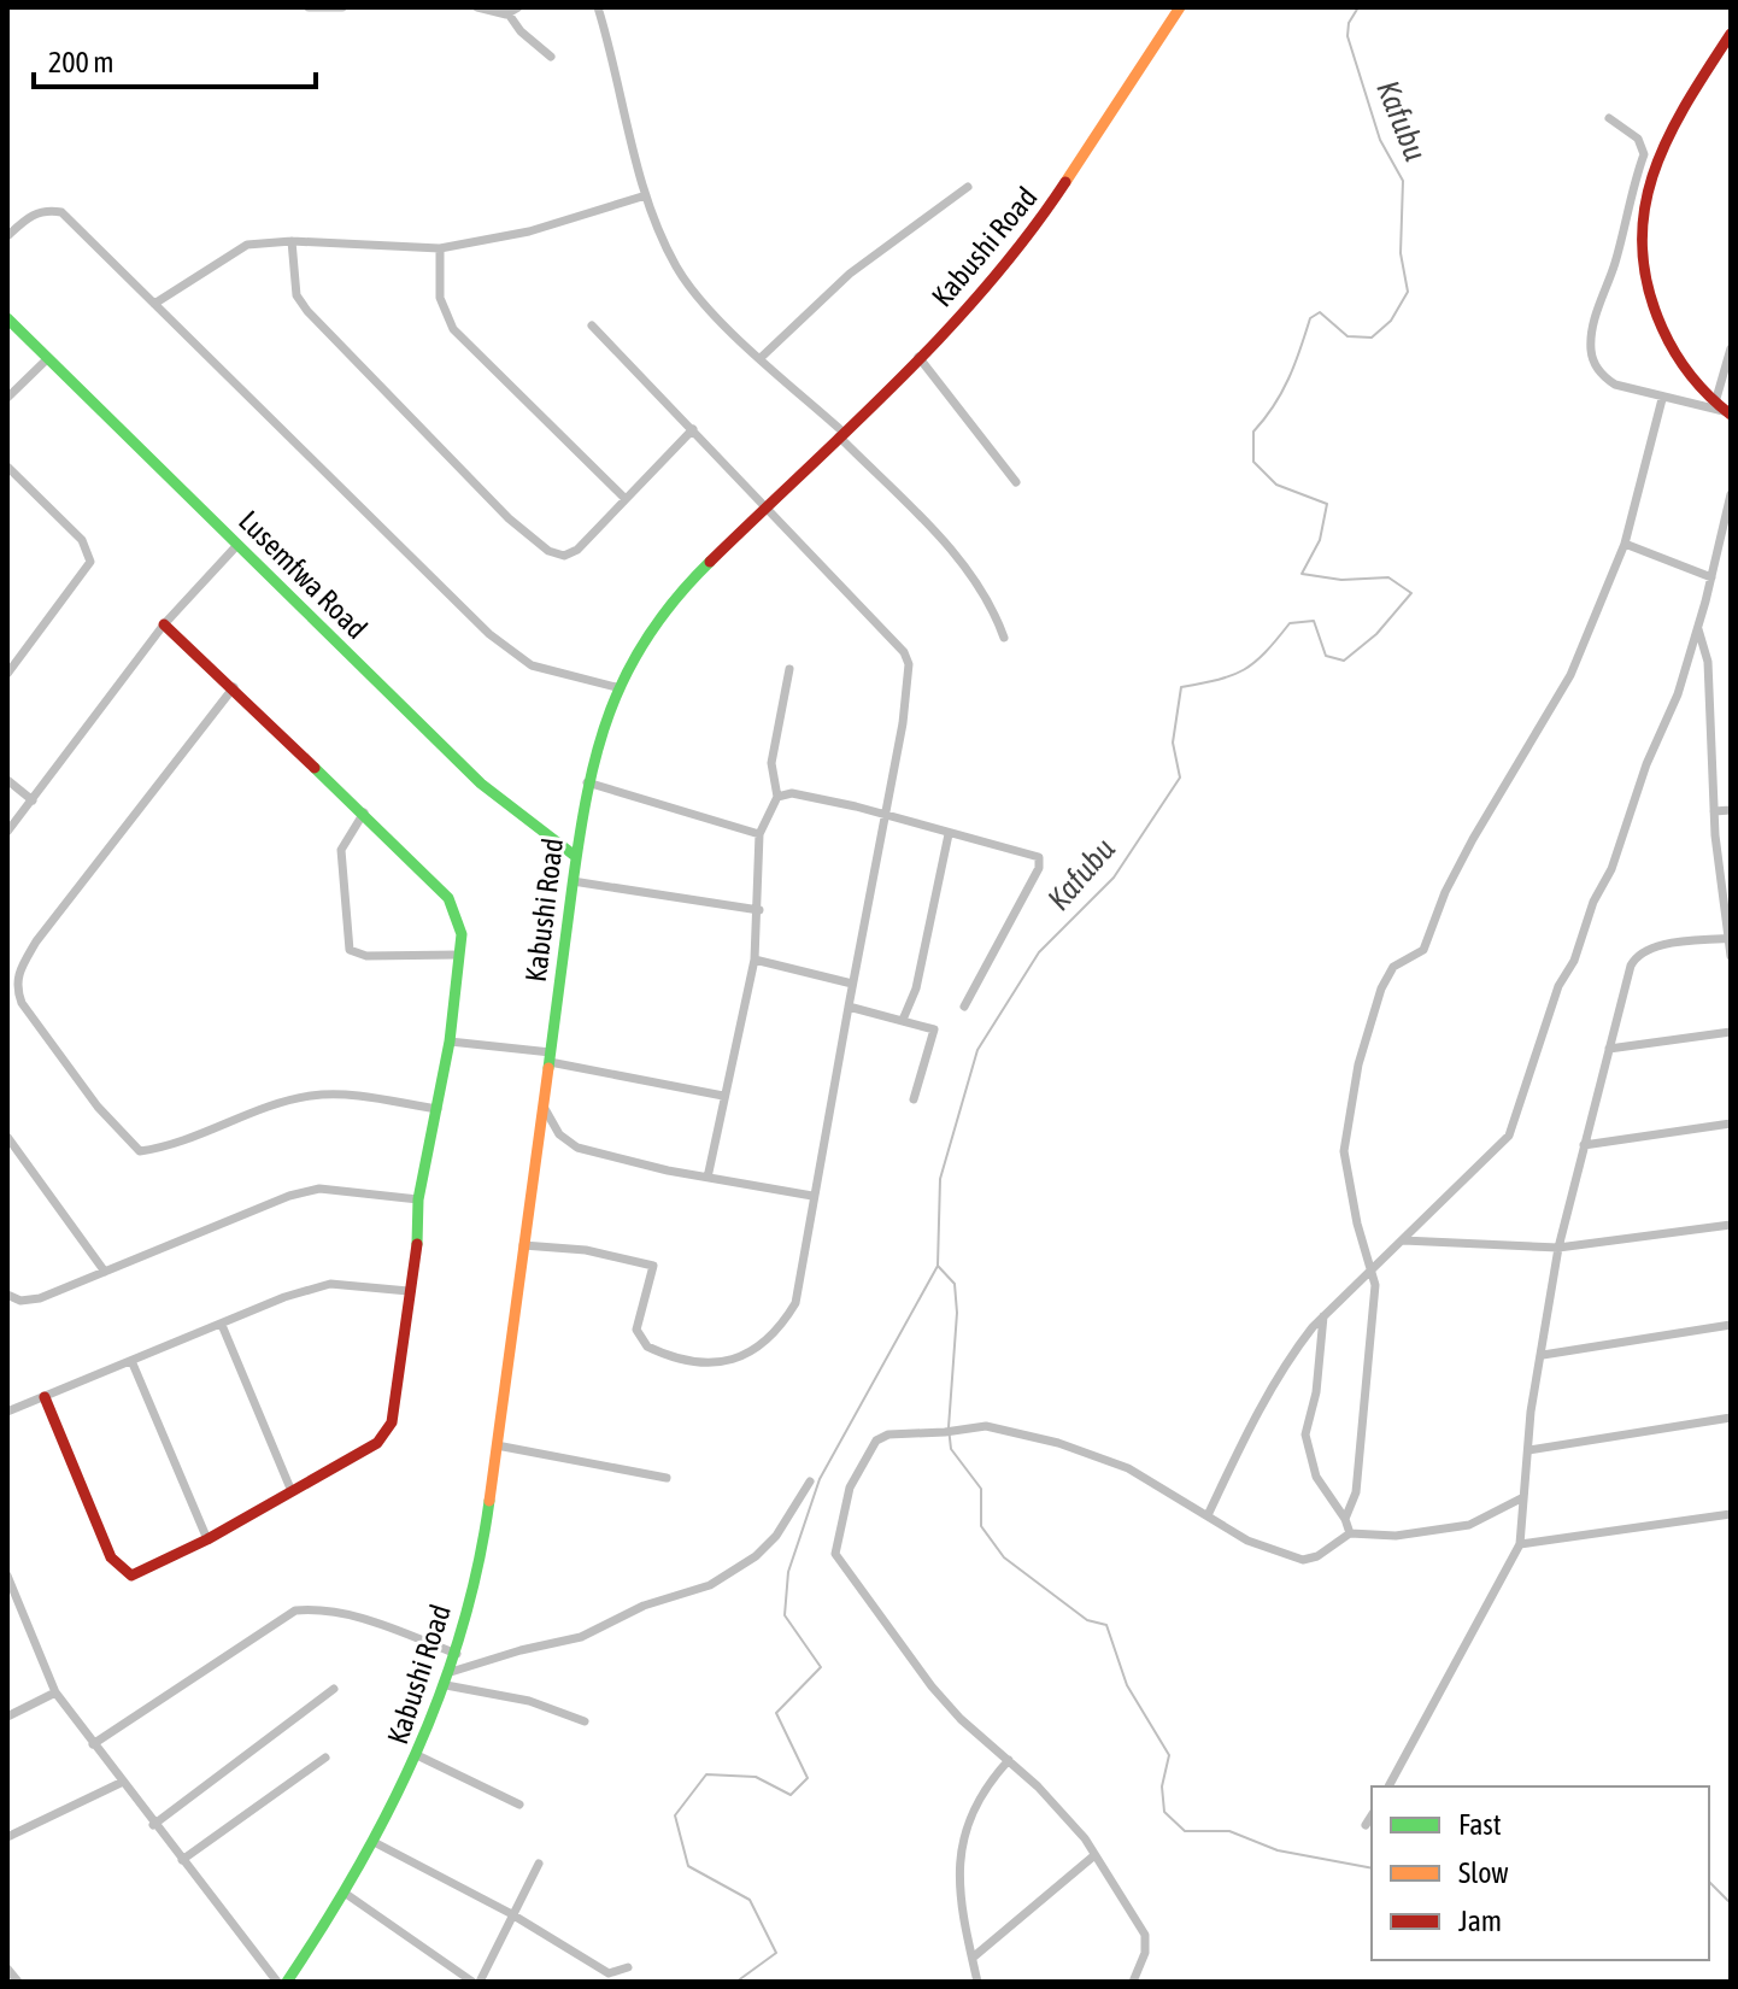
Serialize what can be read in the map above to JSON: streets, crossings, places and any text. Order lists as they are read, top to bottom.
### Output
{
  "streets": {
    "main road": ["Kabushi Road", "Lusemfwa Road"]
  },
  "crossings": [
    ["Kabushi Road", "Lusemfwa Road"]
  ],
  "water": ["Kafubu"],
  "legend": ["Fast", "Slow", "Jam"],
  "scale_bar": "200 m"
}
